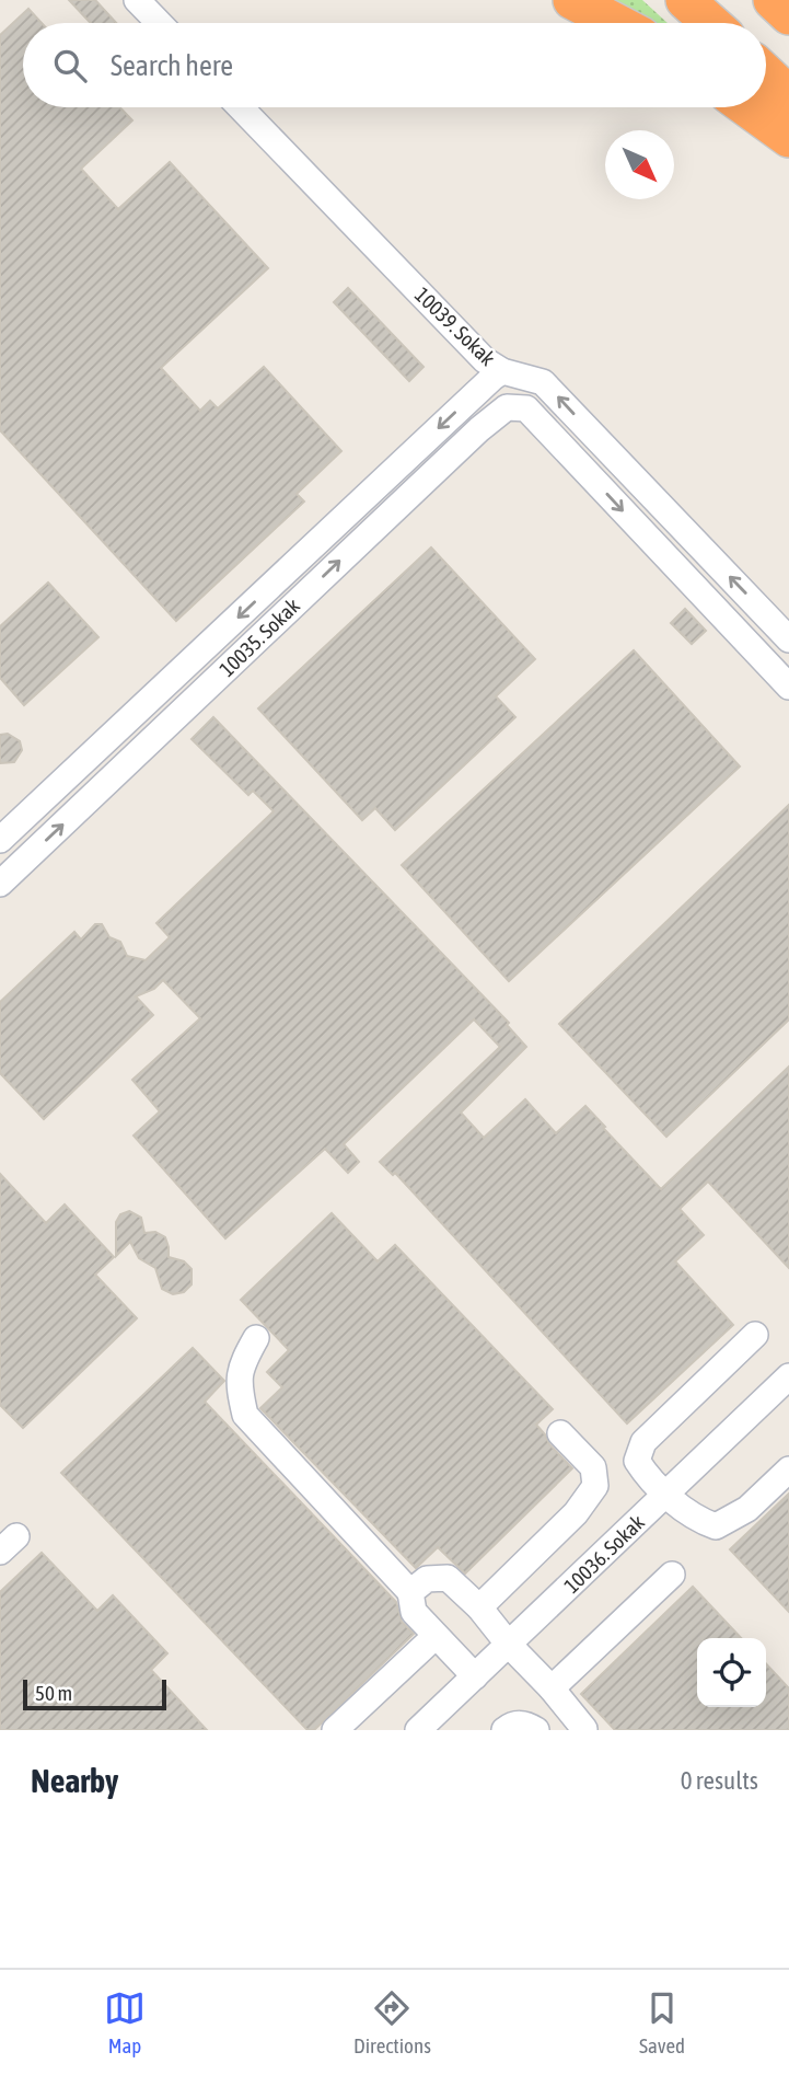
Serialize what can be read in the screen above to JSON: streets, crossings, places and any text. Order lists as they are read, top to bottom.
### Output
{
  "streets": {
    "street": ["10039. Sokak", "10035. Sokak", "10036. Sokak"]
  },
  "crossings": [
    ["10039. Sokak", "10035. Sokak"]
  ],
  "one_way": ["10039. Sokak"],
  "scale_bar": "50 m",
  "north": "bottom right",
  "page": {
    "search": "Search here",
    "scale": "50 m",
    "heading": ["Nearby", "0 results"],
    "nav": ["Map", "Directions", "Saved"]
  }
}
